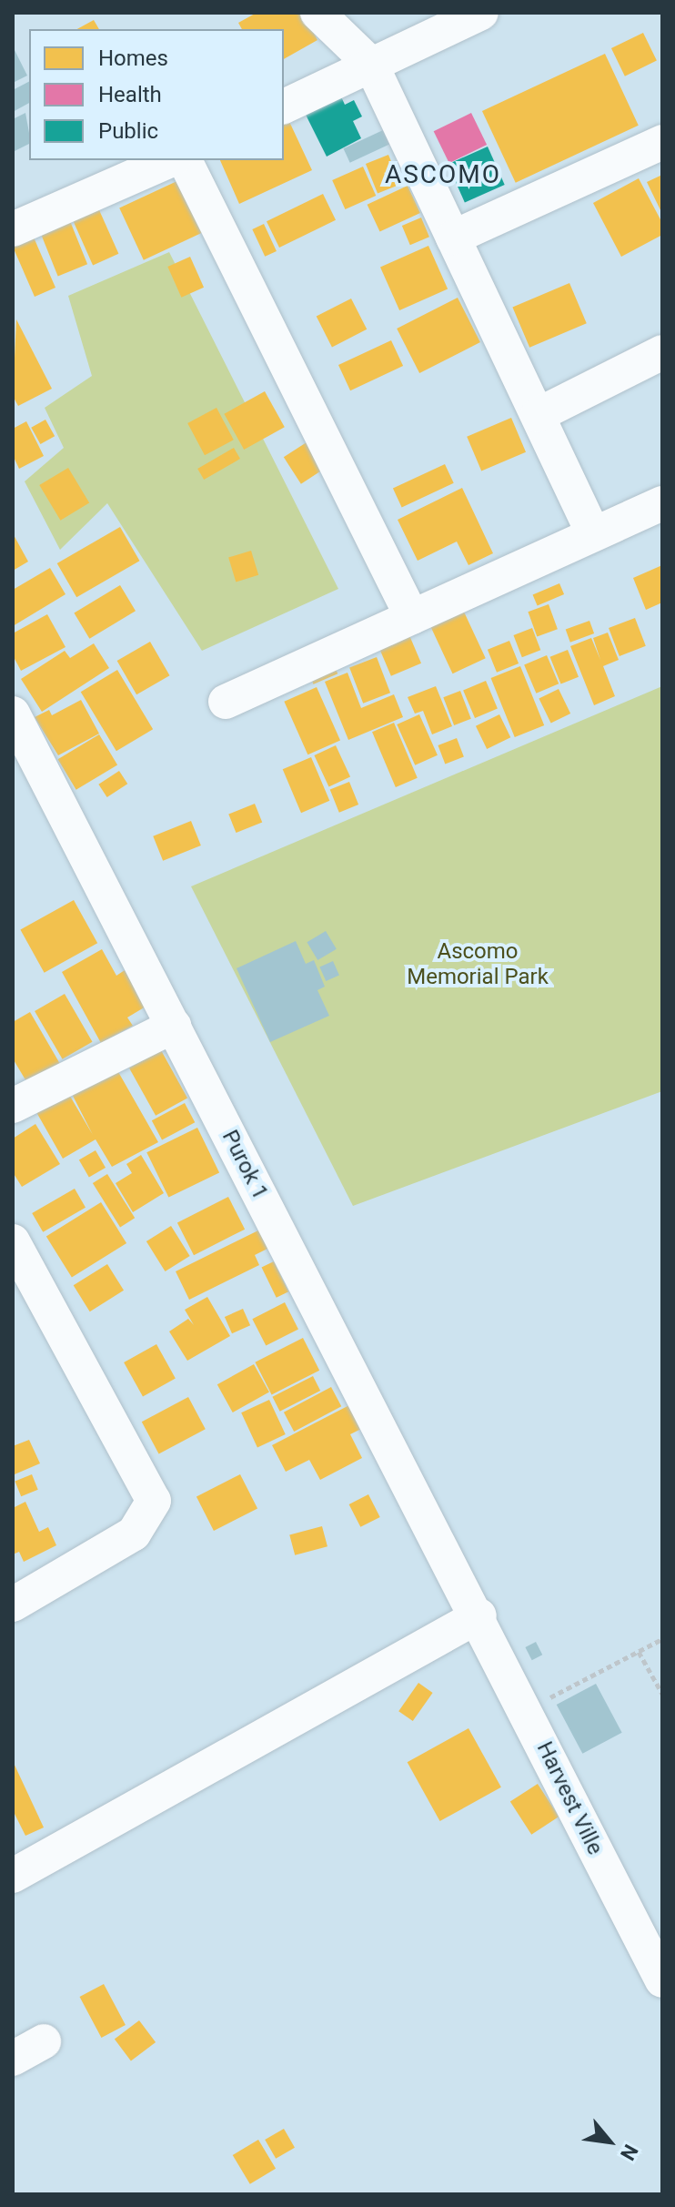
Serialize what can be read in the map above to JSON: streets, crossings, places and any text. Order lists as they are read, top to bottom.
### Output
{
  "streets": {
    "street": ["Purok 1", "Harvest Ville"]
  },
  "crossings": [
    ["Purok 1", "Harvest Ville"]
  ],
  "districts": ["ASCOMO"],
  "parks": ["Ascomo Memorial Park"],
  "legend": ["Homes", "Health", "Public"],
  "north": "bottom right"
}
